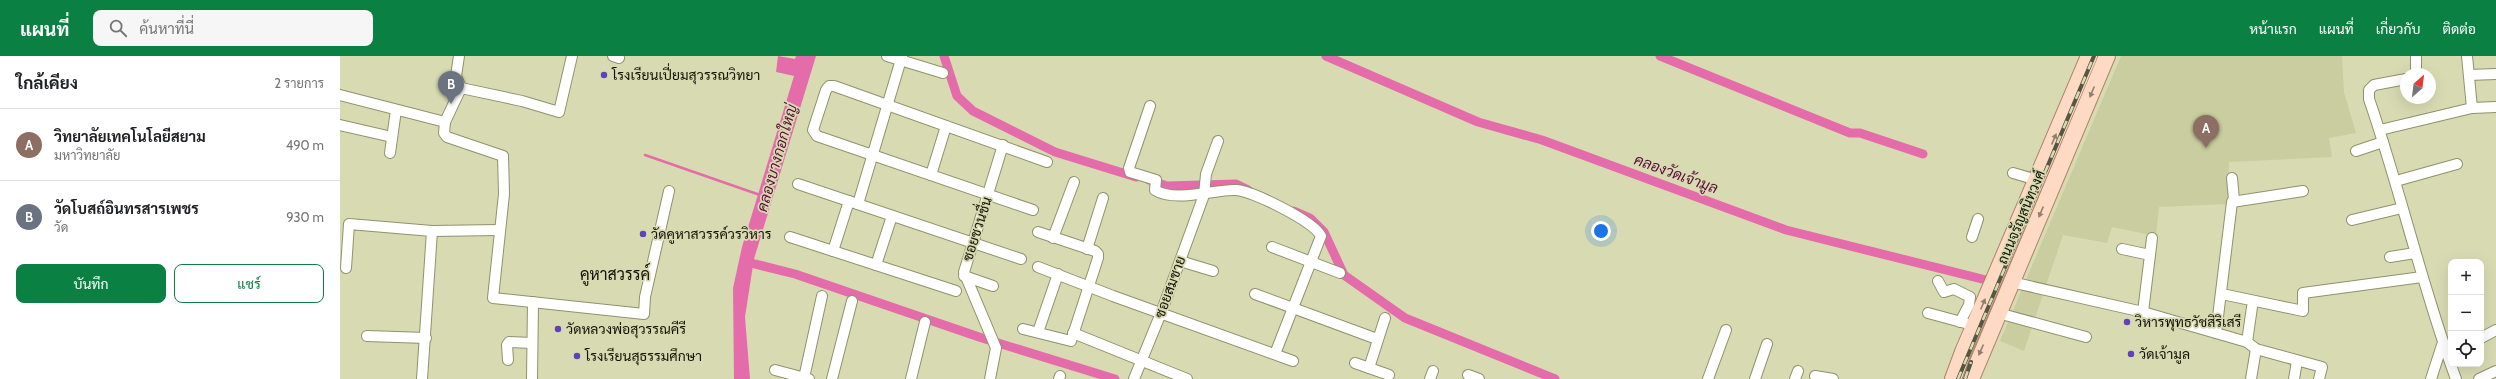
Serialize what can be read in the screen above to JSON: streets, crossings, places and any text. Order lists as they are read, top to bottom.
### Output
{
  "streets": {
    "main road": ["ถนนจรัญสนิทวงศ์"],
    "street": ["ซอยชวนชื่น", "ซอยสมชาย"]
  },
  "districts": ["คูหาสวรรค์"],
  "water": ["คลองบางกอกใหญ่", "คลองวัดเจ้ามูล"],
  "places": [
    "โรงเรียนเปี่ยมสุวรรณวิทยา",
    "วัดคูหาสวรรค์วรวิหาร",
    "วิหารพุทธวัชสิริเสรี",
    "วัดหลวงพ่อสุวรรณคีรี",
    "วัดเจ้ามูล",
    "โรงเรียนสุธรรมศึกษา"
  ],
  "north": "top right",
  "page": {
    "header": "แผนที่",
    "search": "ค้นหาที่นี่",
    "nav": [
      "หน้าแรก",
      "แผนที่",
      "เกี่ยวกับ",
      "ติดต่อ"
    ],
    "heading": ["ใกล้เคียง", "2 รายการ"],
    "pins": ["B", "A"],
    "list": [
      {
        "mark": "A",
        "name": "วิทยาลัยเทคโนโลยีสยาม",
        "note": "มหาวิทยาลัย",
        "value": "490 m"
      },
      {
        "mark": "B",
        "name": "วัดโบสถ์อินทรสารเพชร",
        "note": "วัด",
        "value": "930 m"
      }
    ],
    "buttons": ["บันทึก", "แชร์"],
    "map_buttons": ["+", "−"]
  }
}
